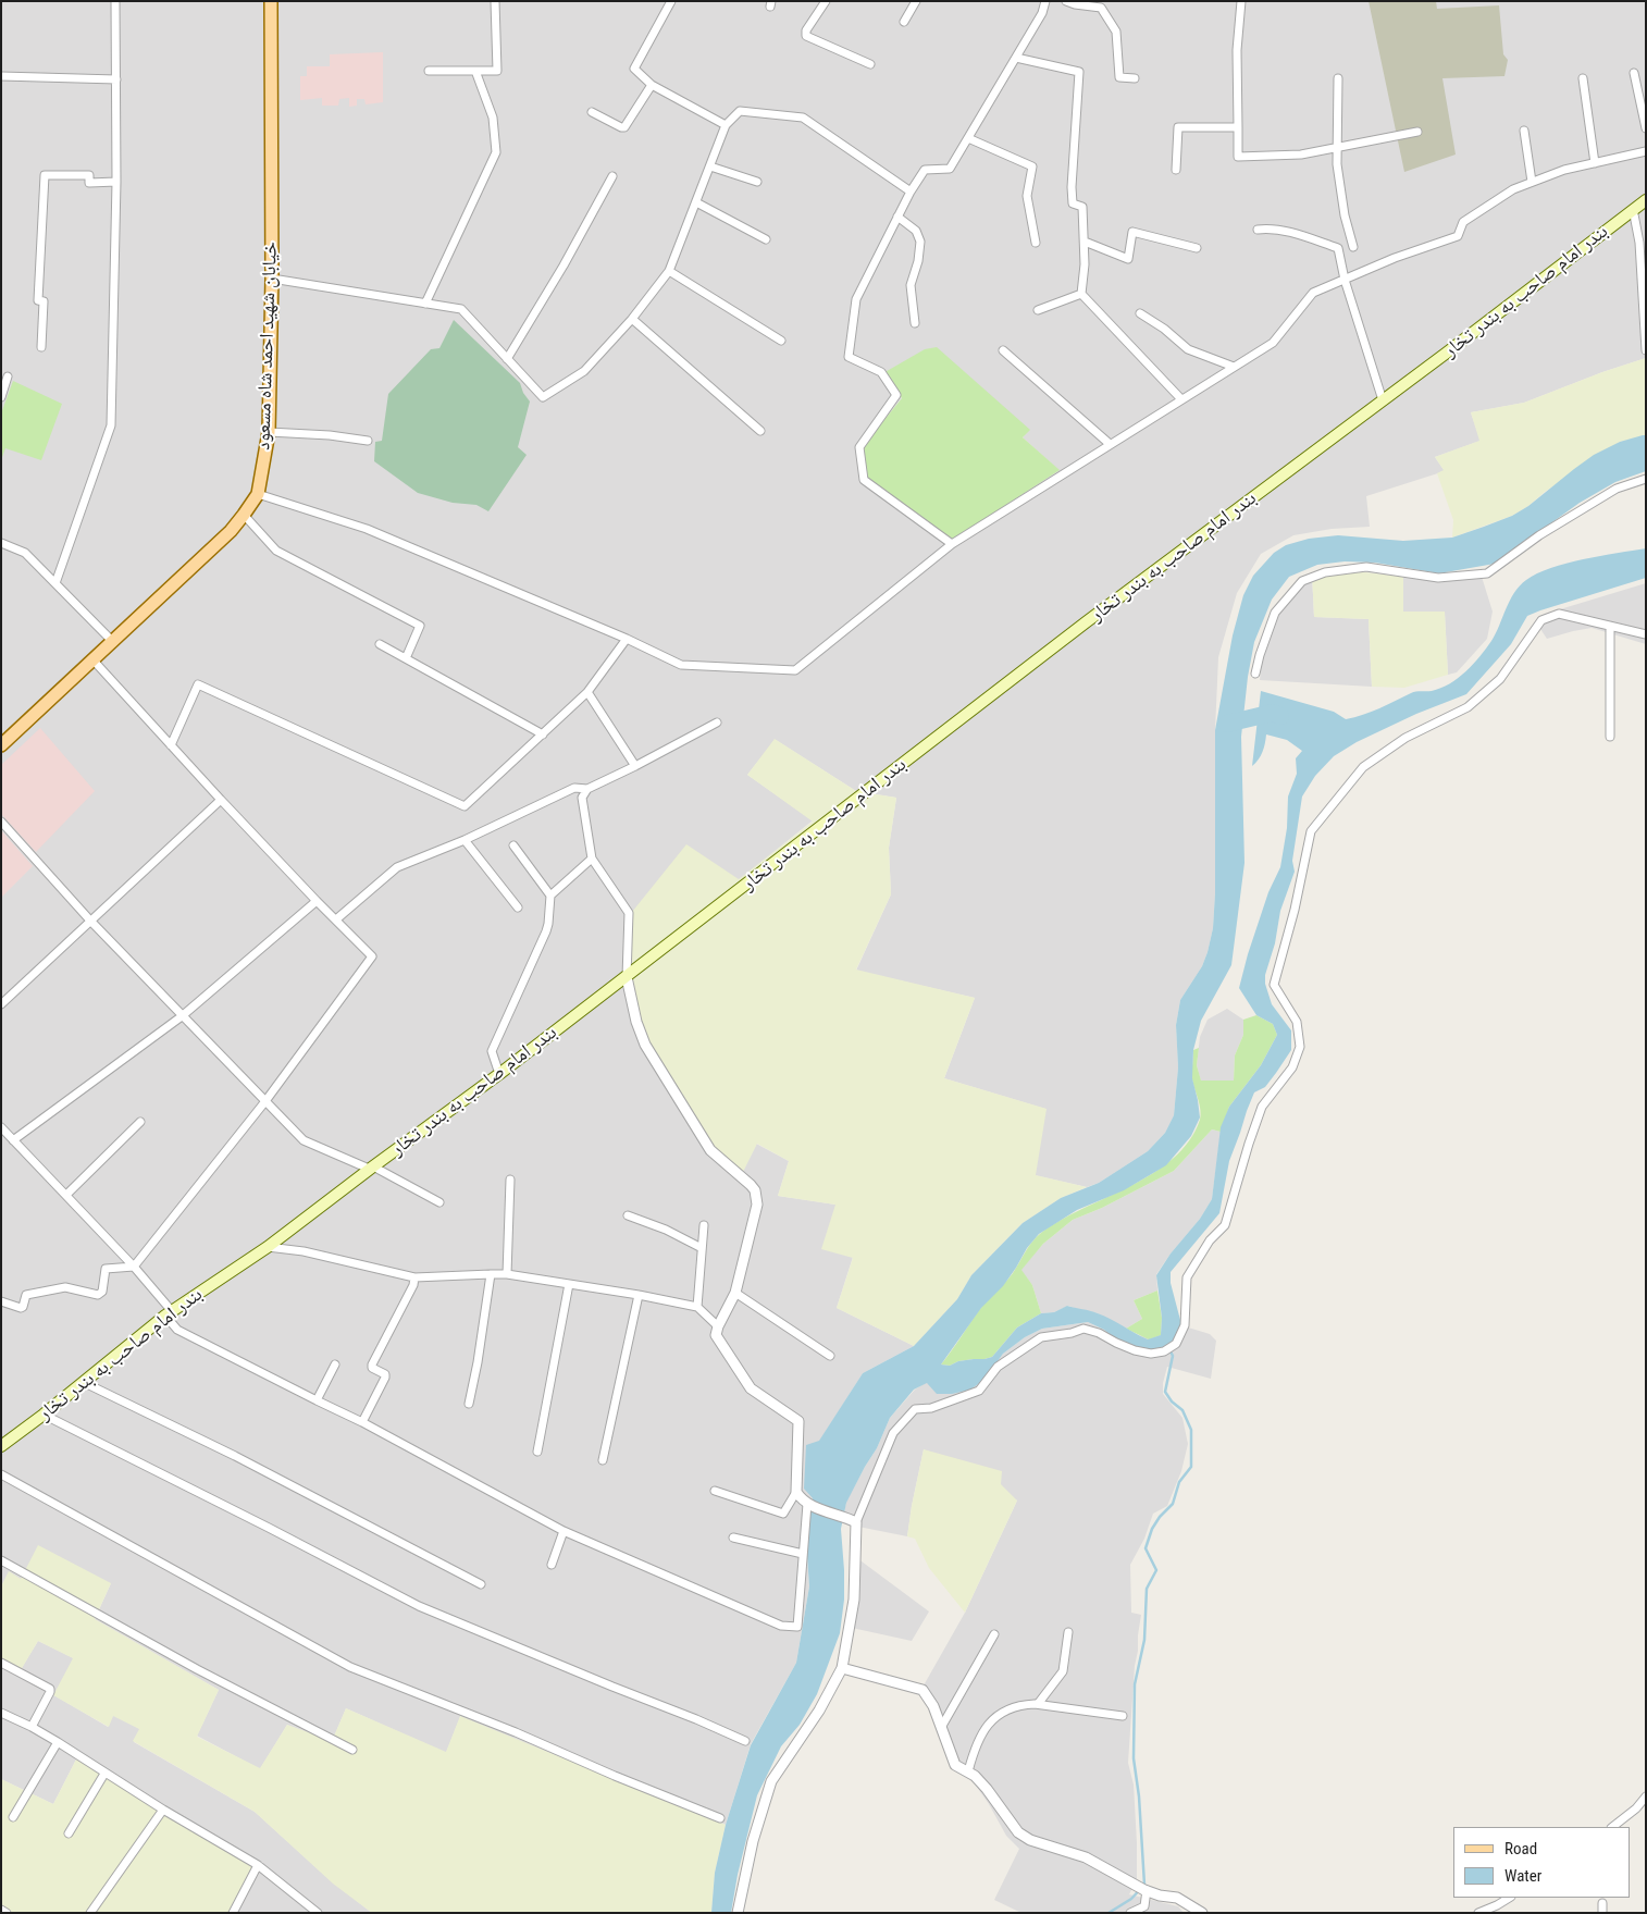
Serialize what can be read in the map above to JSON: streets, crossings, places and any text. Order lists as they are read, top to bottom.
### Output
{
  "streets": {
    "main road": ["بندر امام صاحب به بندر تخار", "خیابان شهید احمد شاه مسعود"]
  },
  "legend": ["Road", "Water"]
}
